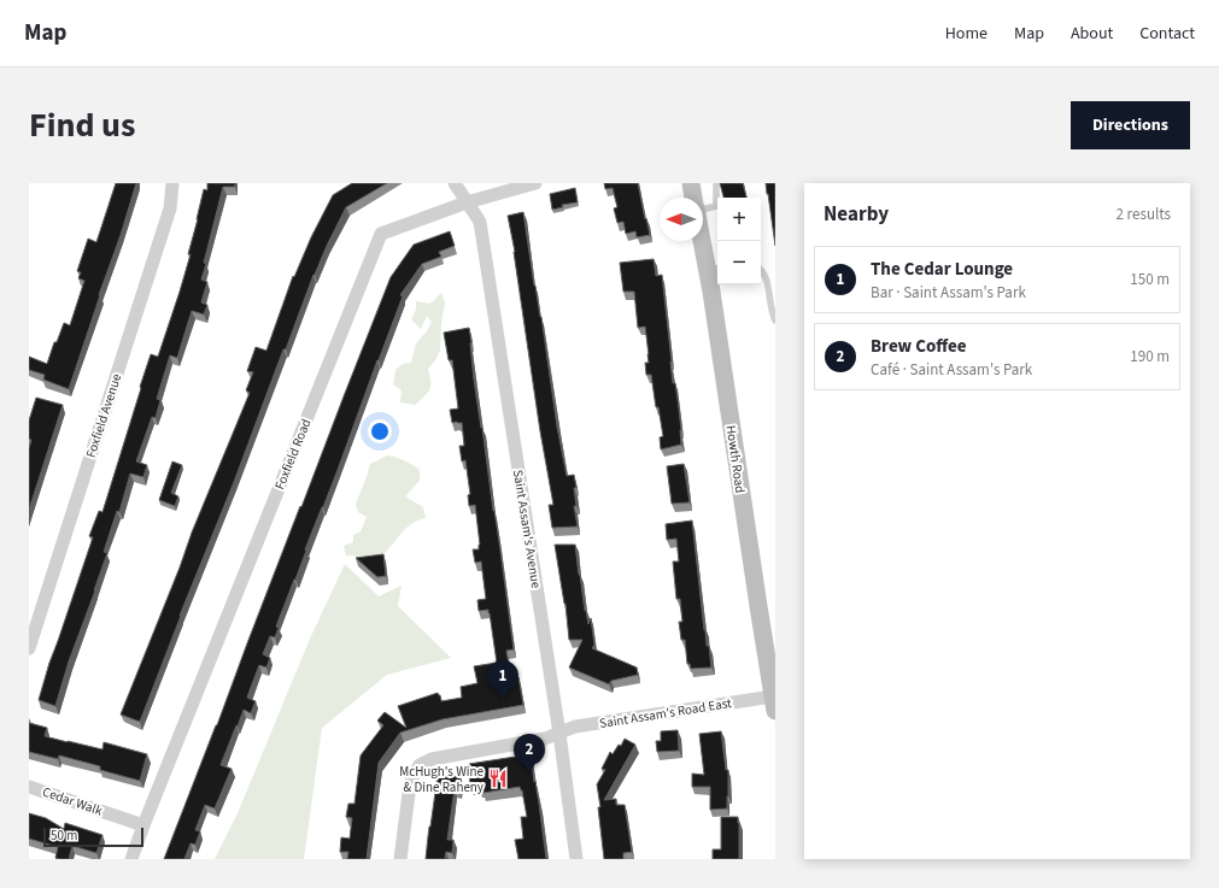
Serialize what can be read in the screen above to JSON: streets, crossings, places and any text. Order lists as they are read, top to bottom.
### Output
{
  "streets": {
    "main road": ["Howth Road"],
    "street": [
      "Foxfield Avenue",
      "Foxfield Road",
      "Saint Assam's Avenue",
      "Saint Assam's Road East",
      "Cedar Walk"
    ]
  },
  "crossings": [
    ["Foxfield Road", "Saint Assam's Avenue"],
    ["Foxfield Road", "Cedar Walk"],
    ["Howth Road", "Saint Assam's Road East"],
    ["Saint Assam's Avenue", "Saint Assam's Road East"]
  ],
  "places": {
    "restaurant": ["McHugh's Wine & Dine Raheny"]
  },
  "scale_bar": "50 m",
  "north": "left",
  "page": {
    "header": "Map",
    "nav": [
      "Home",
      "Map",
      "About",
      "Contact"
    ],
    "title": "Find us",
    "buttons": "Directions",
    "heading": ["Nearby", "2 results"],
    "map_buttons": ["+", "−"],
    "list": [
      {
        "mark": "1",
        "name": "The Cedar Lounge",
        "note": "Bar · Saint Assam's Park",
        "value": "150 m"
      },
      {
        "mark": "2",
        "name": "Brew Coffee",
        "note": "Café · Saint Assam's Park",
        "value": "190 m"
      }
    ],
    "pins": ["1", "2"],
    "scale": "50 m"
  }
}
